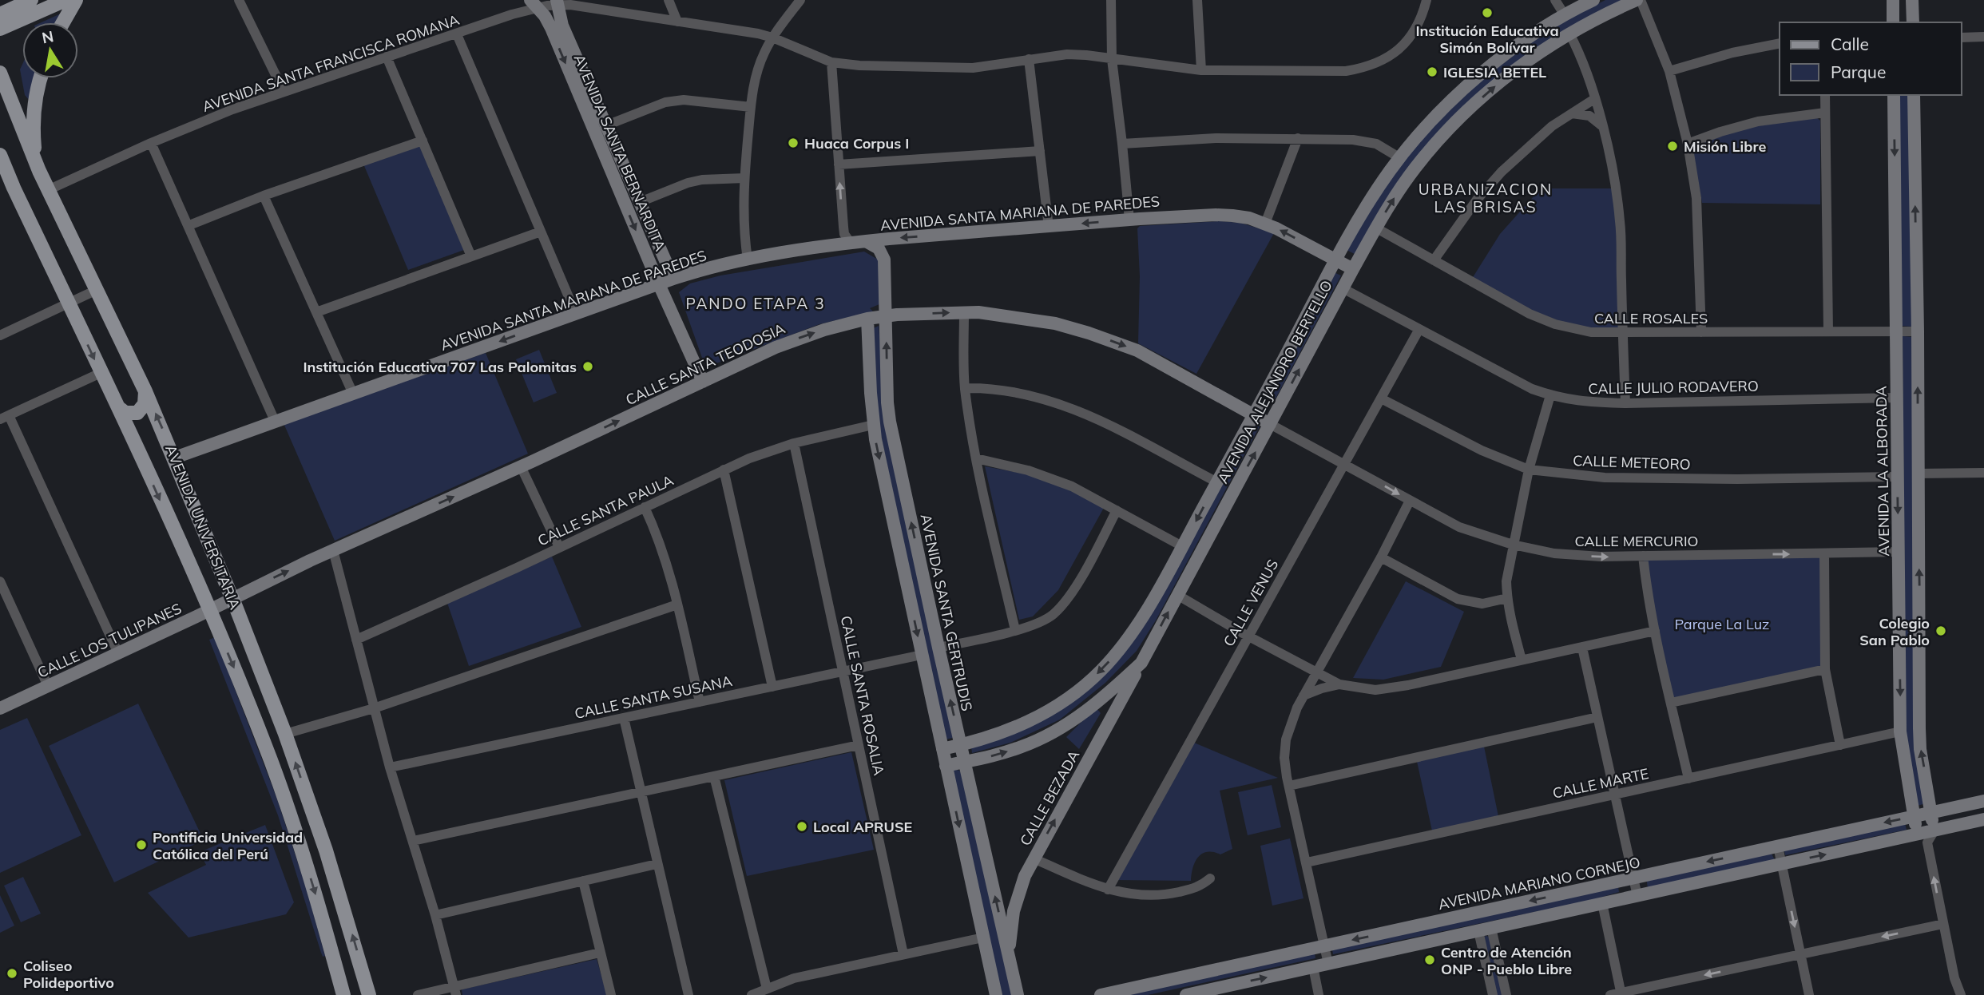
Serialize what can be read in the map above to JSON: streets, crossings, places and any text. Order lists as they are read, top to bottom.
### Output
{
  "streets": {
    "main road": [
      "AVENIDA SANTA BERNARDITA",
      "AVENIDA SANTA MARIANA DE PAREDES",
      "CALLE SANTA TEODOSIA",
      "AVENIDA ALEJANDRO BERTELLO",
      "AVENIDA LA ALBORADA",
      "AVENIDA UNIVERSITARIA",
      "AVENIDA SANTA GERTRUDIS",
      "CALLE LOS TULIPANES",
      "CALLE BEZADA",
      "AVENIDA MARIANO CORNEJO"
    ],
    "street": [
      "AVENIDA SANTA FRANCISCA ROMANA",
      "CALLE ROSALES",
      "CALLE JULIO RODAVERO",
      "CALLE METEORO",
      "CALLE SANTA PAULA",
      "CALLE MERCURIO",
      "CALLE VENUS",
      "CALLE SANTA ROSALIA",
      "CALLE SANTA SUSANA",
      "CALLE MARTE"
    ]
  },
  "crossings": [
    ["AVENIDA SANTA FRANCISCA ROMANA", "AVENIDA SANTA BERNARDITA"],
    ["AVENIDA SANTA FRANCISCA ROMANA", "AVENIDA UNIVERSITARIA"],
    ["AVENIDA SANTA BERNARDITA", "AVENIDA SANTA MARIANA DE PAREDES"],
    ["AVENIDA SANTA BERNARDITA", "CALLE SANTA TEODOSIA"],
    ["AVENIDA SANTA MARIANA DE PAREDES", "AVENIDA ALEJANDRO BERTELLO"],
    ["AVENIDA SANTA MARIANA DE PAREDES", "AVENIDA UNIVERSITARIA"],
    ["AVENIDA SANTA MARIANA DE PAREDES", "AVENIDA SANTA GERTRUDIS"],
    ["CALLE ROSALES", "AVENIDA ALEJANDRO BERTELLO"],
    ["CALLE ROSALES", "AVENIDA LA ALBORADA"],
    ["CALLE SANTA TEODOSIA", "AVENIDA ALEJANDRO BERTELLO"],
    ["CALLE SANTA TEODOSIA", "AVENIDA UNIVERSITARIA"],
    ["CALLE SANTA TEODOSIA", "CALLE MERCURIO"],
    ["CALLE SANTA TEODOSIA", "AVENIDA SANTA GERTRUDIS"],
    ["CALLE SANTA TEODOSIA", "CALLE LOS TULIPANES"],
    ["AVENIDA ALEJANDRO BERTELLO", "CALLE JULIO RODAVERO"],
    ["AVENIDA ALEJANDRO BERTELLO", "CALLE MERCURIO"],
    ["AVENIDA ALEJANDRO BERTELLO", "AVENIDA SANTA GERTRUDIS"],
    ["AVENIDA ALEJANDRO BERTELLO", "CALLE BEZADA"],
    ["CALLE JULIO RODAVERO", "AVENIDA LA ALBORADA"],
    ["CALLE JULIO RODAVERO", "CALLE VENUS"],
    ["CALLE METEORO", "AVENIDA LA ALBORADA"],
    ["CALLE METEORO", "CALLE VENUS"],
    ["AVENIDA LA ALBORADA", "CALLE MERCURIO"],
    ["AVENIDA LA ALBORADA", "CALLE MARTE"],
    ["AVENIDA LA ALBORADA", "AVENIDA MARIANO CORNEJO"],
    ["CALLE SANTA PAULA", "CALLE SANTA ROSALIA"],
    ["AVENIDA UNIVERSITARIA", "CALLE LOS TULIPANES"],
    ["CALLE MERCURIO", "CALLE VENUS"],
    ["AVENIDA SANTA GERTRUDIS", "CALLE BEZADA"],
    ["CALLE SANTA ROSALIA", "CALLE SANTA SUSANA"]
  ],
  "one_way": [
    "AVENIDA SANTA MARIANA DE PAREDES",
    "CALLE SANTA TEODOSIA",
    "CALLE MERCURIO",
    "CALLE BEZADA"
  ],
  "districts": ["URBANIZACION LAS BRISAS", "PANDO ETAPA 3"],
  "parks": ["Parque La Luz"],
  "places": [
    "Institución Educativa Simón Bolívar",
    "IGLESIA BETEL",
    "Huaca Corpus I",
    "Misión Libre",
    "Institución Educativa 707 Las Palomitas",
    "Colegio San Pablo",
    "Local APRUSE",
    "Pontificia Universidad Católica del Perú",
    "Centro de Atención ONP - Pueblo Libre",
    "Coliseo Polideportivo"
  ],
  "legend": ["Calle", "Parque"],
  "north": "top"
}
